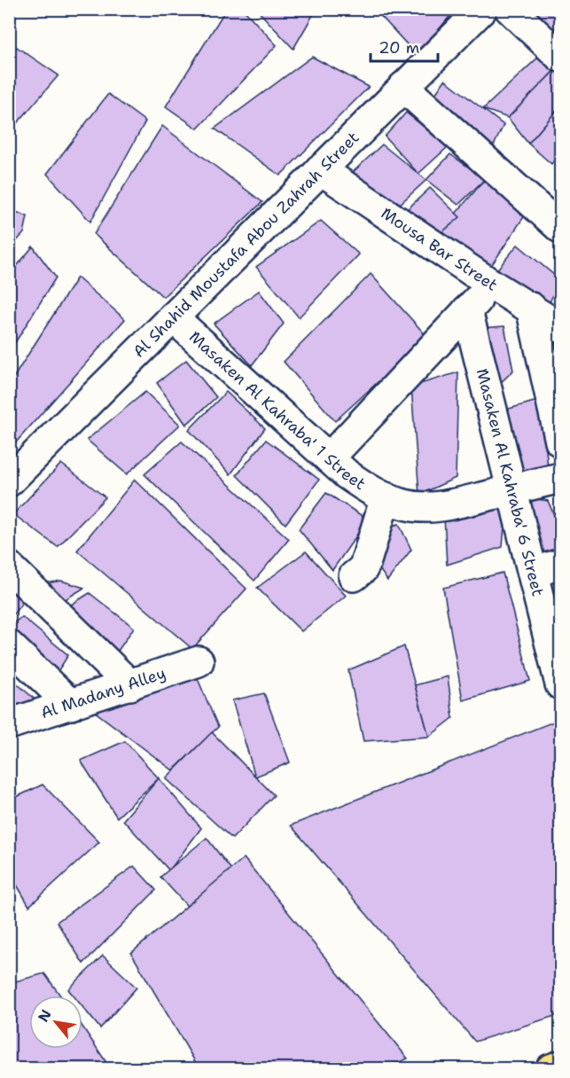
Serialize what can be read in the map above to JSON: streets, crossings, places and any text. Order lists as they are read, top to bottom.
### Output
{
  "streets": {
    "street": [
      "Al Shahid Moustafa Abou Zahrah Street",
      "Mousa Bar Street",
      "Masaken Al Kahraba' 1 Street",
      "Masaken Al Kahraba' 6 Street",
      "Al Madany Alley"
    ]
  },
  "crossings": [
    ["Al Shahid Moustafa Abou Zahrah Street", "Mousa Bar Street"],
    ["Al Shahid Moustafa Abou Zahrah Street", "Masaken Al Kahraba' 1 Street"],
    ["Masaken Al Kahraba' 1 Street", "Masaken Al Kahraba' 6 Street"]
  ],
  "scale_bar": "20 m",
  "north": "top left"
}
